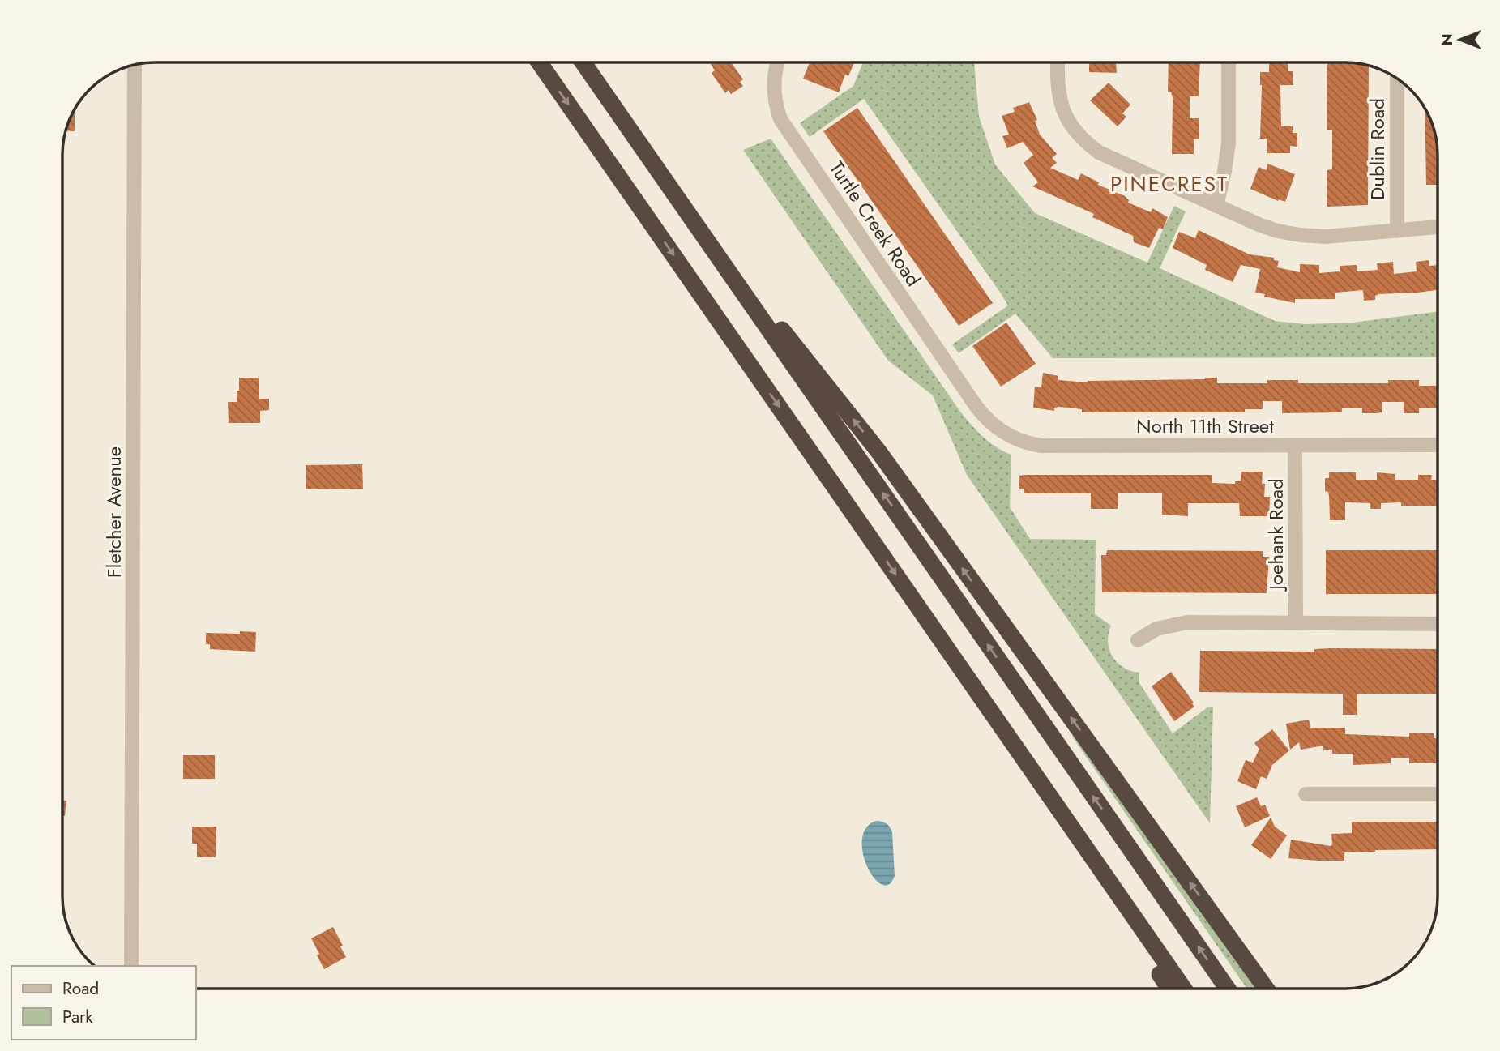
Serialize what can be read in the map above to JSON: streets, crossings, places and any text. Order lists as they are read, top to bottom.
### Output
{
  "streets": {
    "street": [
      "Dublin Road",
      "Turtle Creek Road",
      "North 11th Street",
      "Fletcher Avenue",
      "Joehank Road"
    ]
  },
  "crossings": [
    ["Turtle Creek Road", "North 11th Street"],
    ["North 11th Street", "Joehank Road"]
  ],
  "districts": ["PINECREST"],
  "legend": ["Road", "Park"],
  "north": "left"
}
